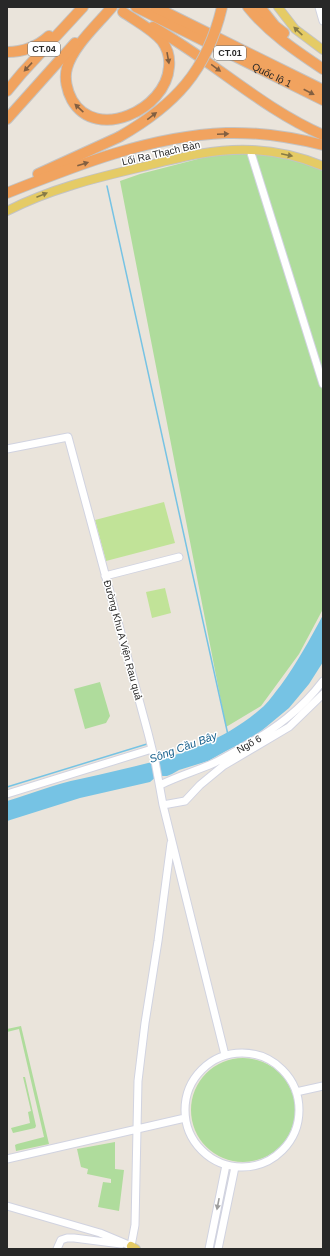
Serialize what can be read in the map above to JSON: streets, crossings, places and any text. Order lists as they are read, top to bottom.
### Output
{
  "streets": {
    "highway": ["CT.04", "CT.01", "Quốc lộ 1"],
    "main road": ["Lối Ra Thạch Bàn"],
    "street": ["Đường Khu A Viện Rau quả", "Ngõ 6"]
  },
  "crossings": [
    ["Đường Khu A Viện Rau quả", "Ngõ 6"]
  ],
  "one_way": ["Lối Ra Thạch Bàn"],
  "water": ["Sông Cầu Bây"]
}
